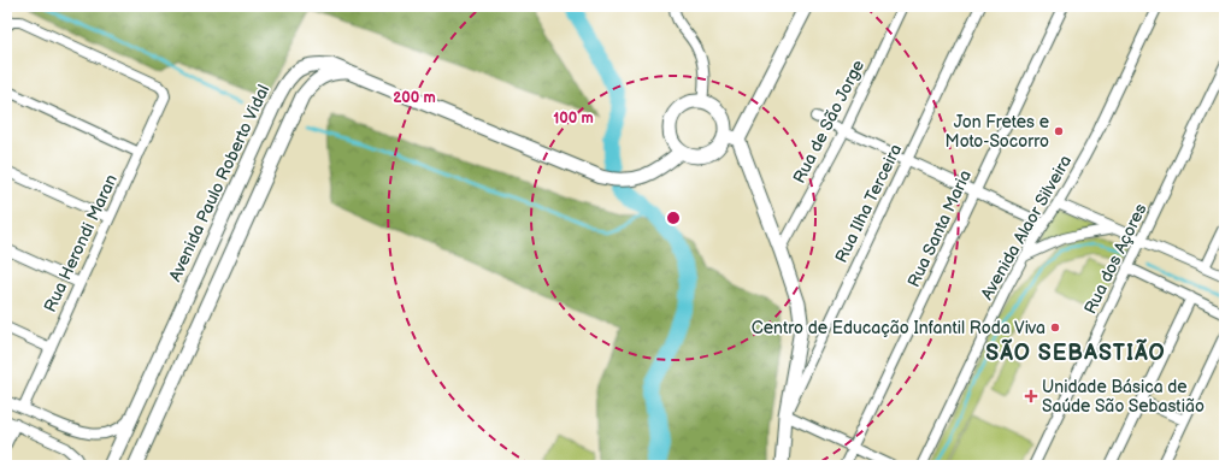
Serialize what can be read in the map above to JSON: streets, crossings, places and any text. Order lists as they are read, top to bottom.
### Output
{
  "streets": {
    "street": [
      "Rua de São Jorge",
      "Avenida Paulo Roberto Vidal",
      "Rua Ilha Terceira",
      "Avenida Alaor Silveira",
      "Rua Santa Maria",
      "Rua Herondi Maran",
      "Rua dos Açores"
    ]
  },
  "districts": ["SÃO SEBASTIÃO"],
  "places": {
    "other": ["Jon Fretes e Moto-Socorro", "Centro de Educação Infantil Roda Viva"],
    "health": ["Unidade Básica de Saúde São Sebastião"]
  },
  "rings": ["200 m", "100 m"]
}
